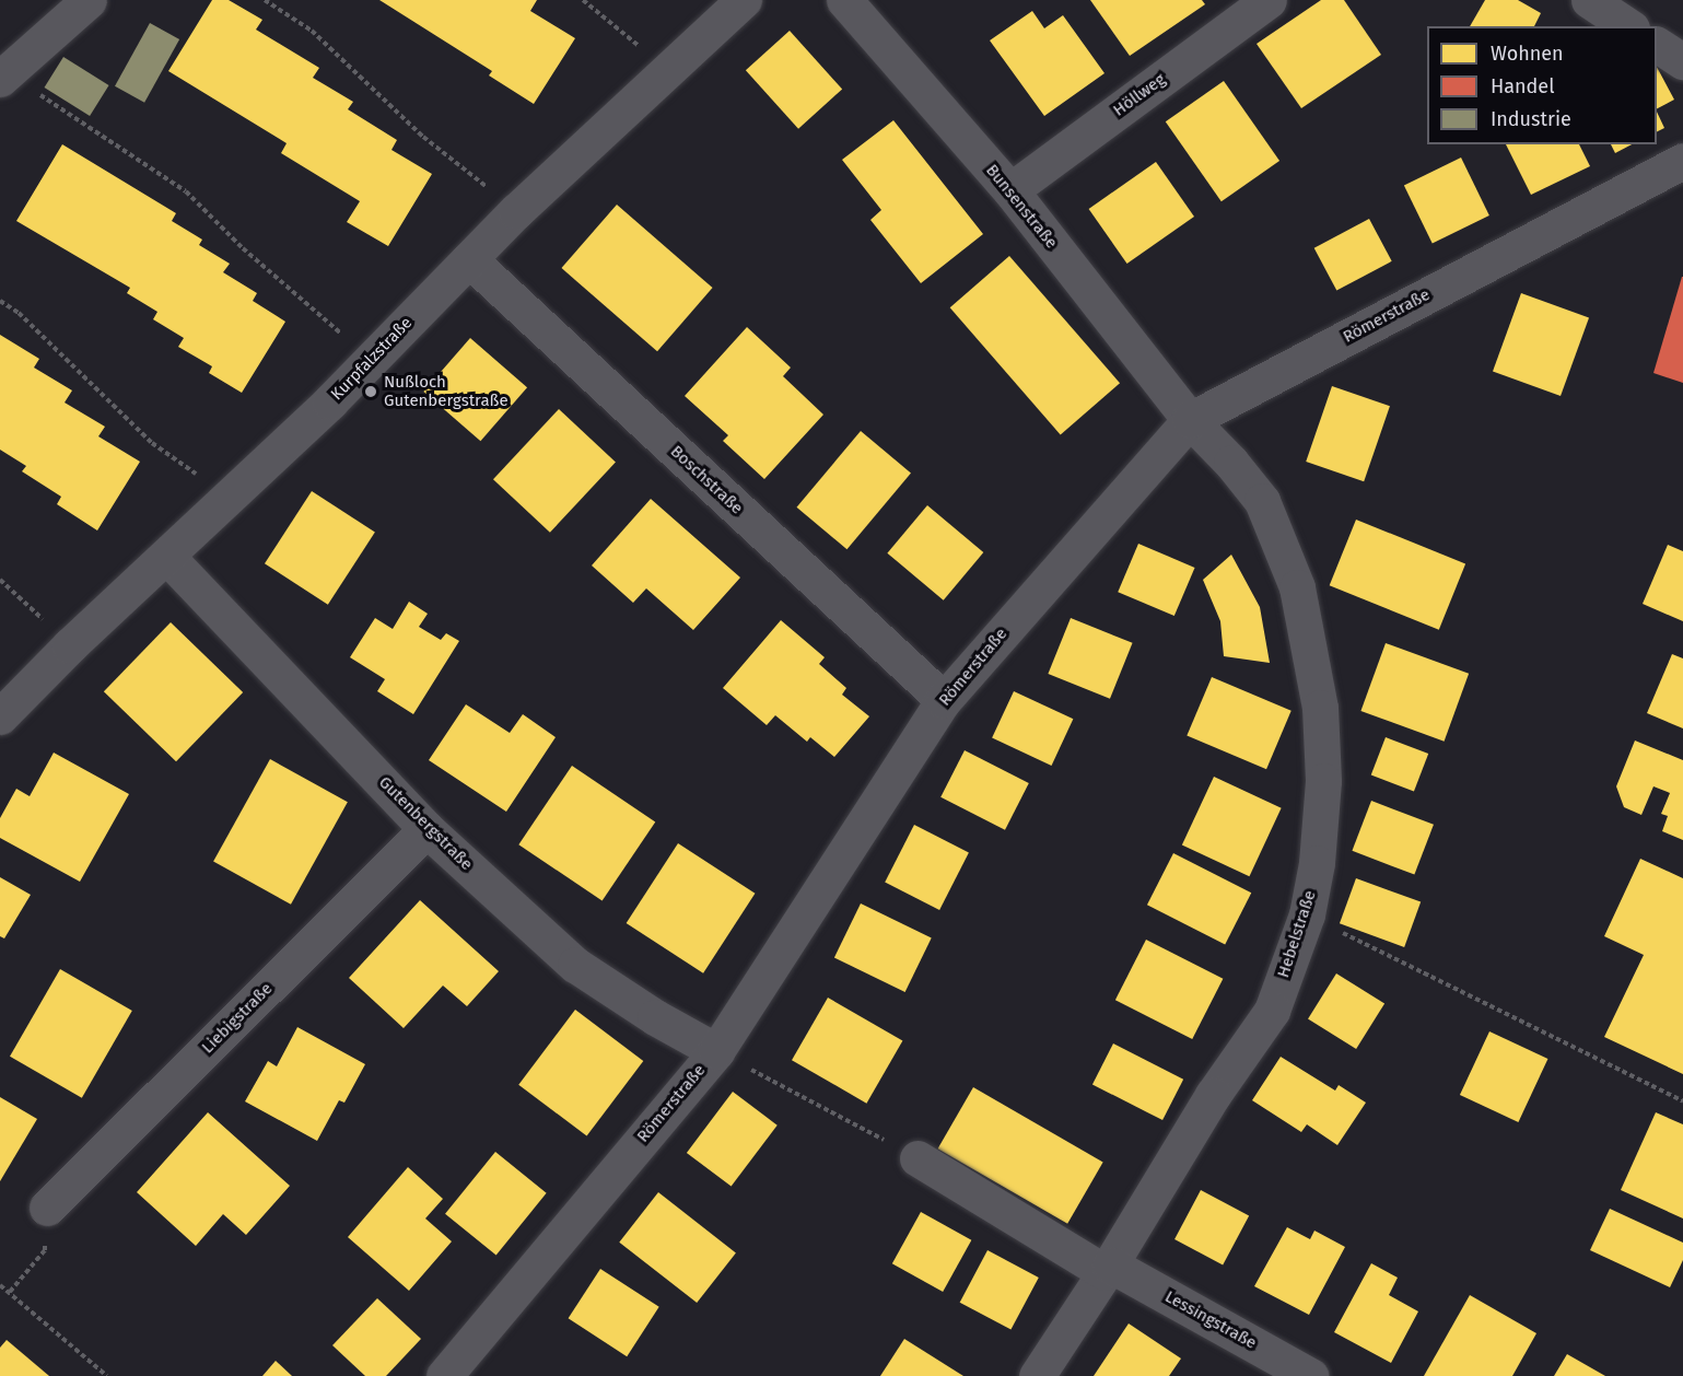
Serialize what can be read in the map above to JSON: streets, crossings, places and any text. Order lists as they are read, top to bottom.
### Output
{
  "streets": {
    "street": [
      "Höllweg",
      "Bunsenstraße",
      "Römerstraße",
      "Kurpfalzstraße",
      "Boschstraße",
      "Gutenbergstraße",
      "Hebelstraße",
      "Liebigstraße",
      "Lessingstraße"
    ]
  },
  "crossings": [
    ["Höllweg", "Bunsenstraße"],
    ["Bunsenstraße", "Römerstraße"],
    ["Bunsenstraße", "Hebelstraße"],
    ["Römerstraße", "Boschstraße"],
    ["Römerstraße", "Gutenbergstraße"],
    ["Römerstraße", "Hebelstraße"],
    ["Kurpfalzstraße", "Boschstraße"],
    ["Kurpfalzstraße", "Gutenbergstraße"],
    ["Gutenbergstraße", "Liebigstraße"],
    ["Hebelstraße", "Lessingstraße"]
  ],
  "places": ["Nußloch Gutenbergstraße"],
  "legend": ["Wohnen", "Handel", "Industrie"]
}
